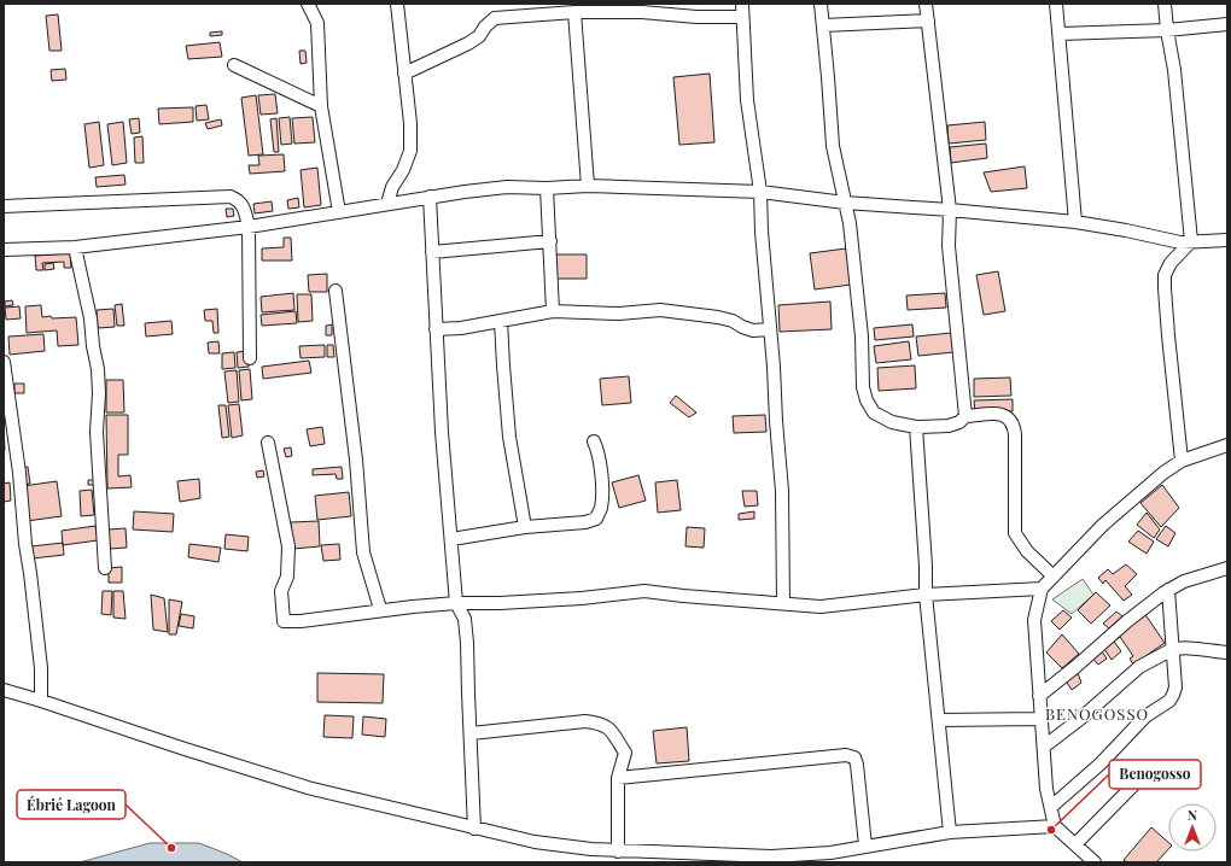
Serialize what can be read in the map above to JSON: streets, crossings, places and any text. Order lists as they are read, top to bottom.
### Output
{
  "districts": ["BENOGOSSO"],
  "places": ["Benogosso", "Ébrié Lagoon"],
  "north": "top"
}
